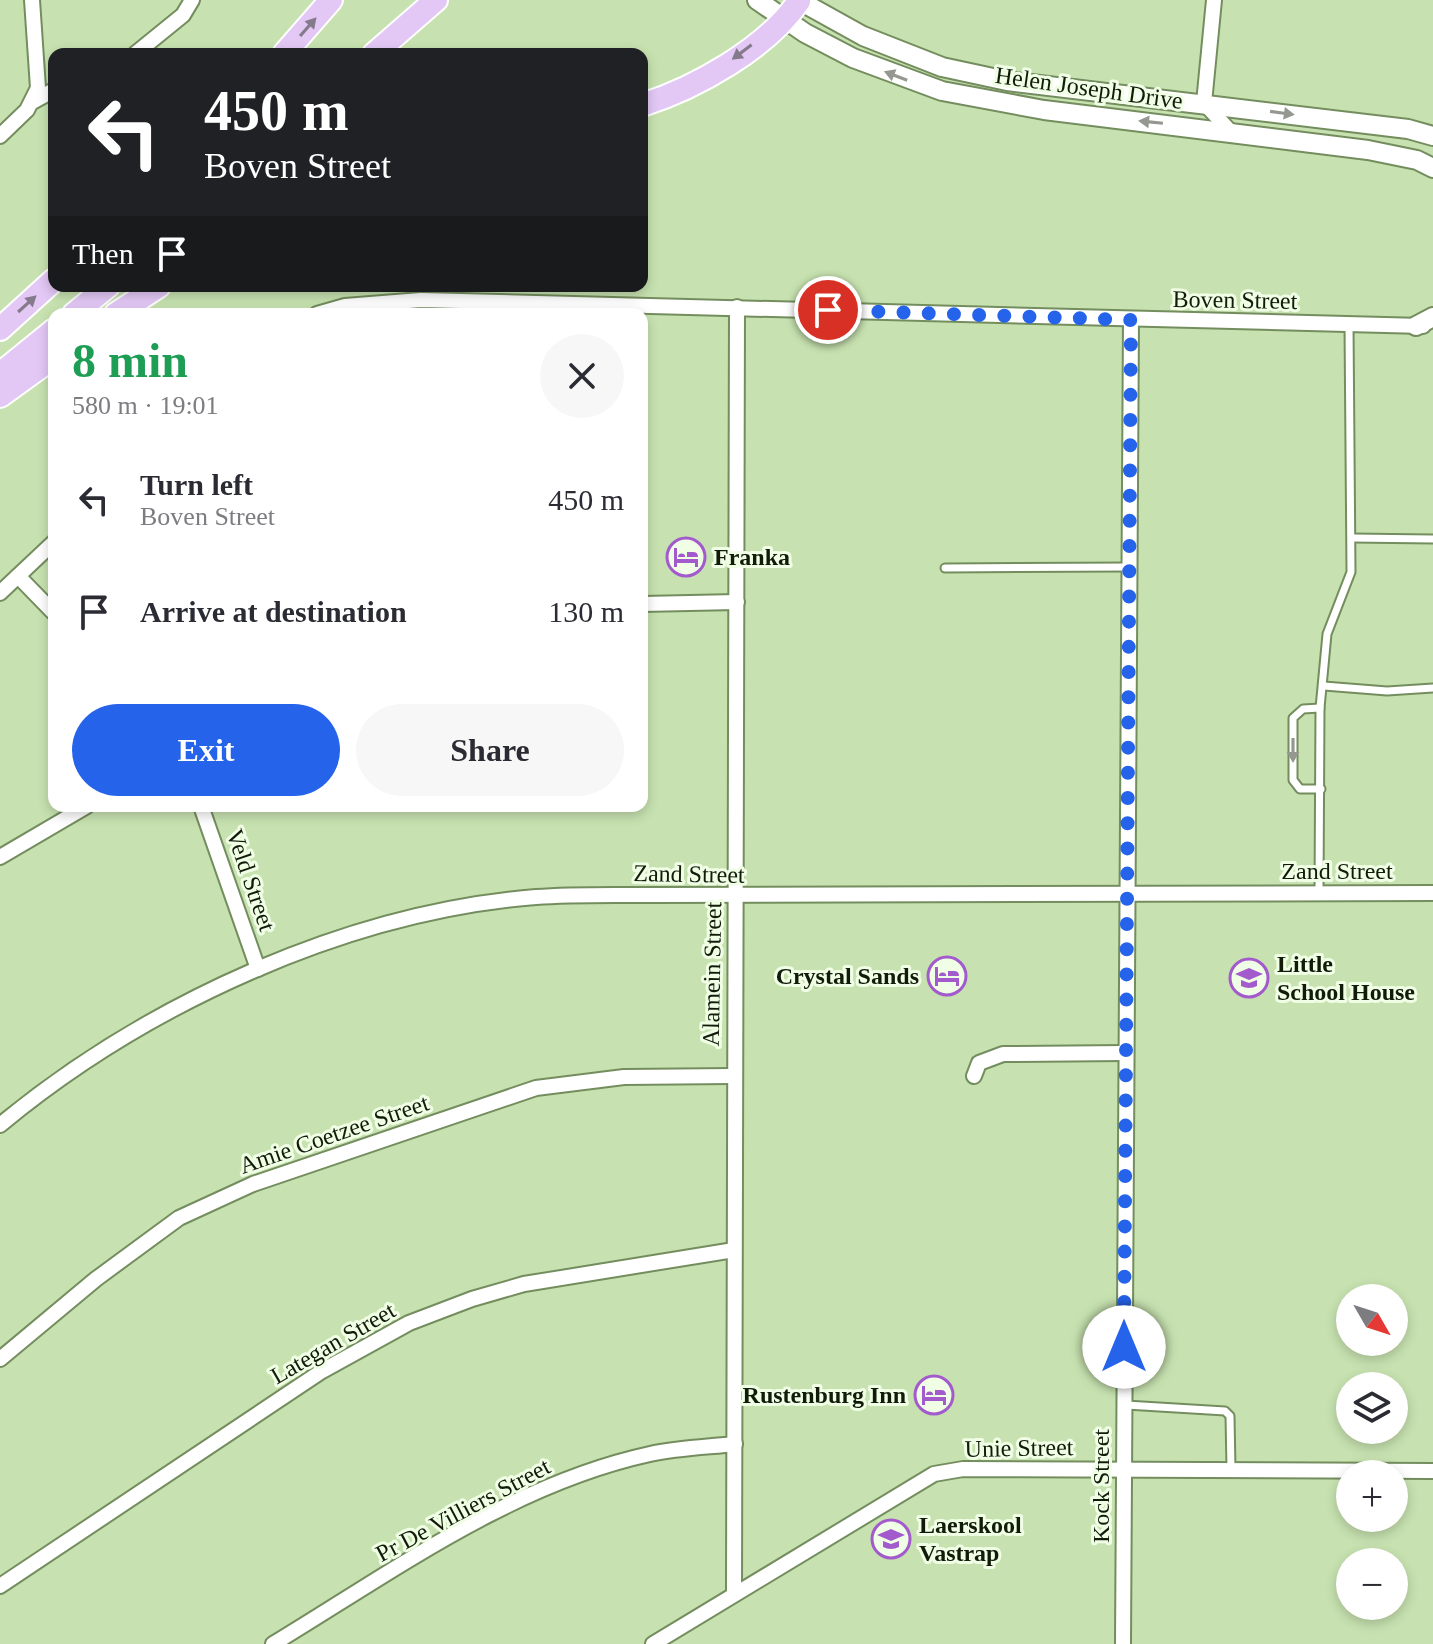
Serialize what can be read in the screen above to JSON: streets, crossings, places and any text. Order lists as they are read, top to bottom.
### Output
{
  "streets": {
    "street": [
      "Helen Joseph Drive",
      "Boven Street",
      "Zand Street",
      "Veld Street",
      "Alamein Street",
      "Amie Coetzee Street",
      "Lategan Street",
      "Unie Street",
      "Kock Street",
      "Pr De Villiers Street"
    ]
  },
  "crossings": [
    ["Boven Street", "Alamein Street"],
    ["Boven Street", "Kock Street"],
    ["Zand Street", "Veld Street"],
    ["Zand Street", "Alamein Street"],
    ["Zand Street", "Kock Street"],
    ["Alamein Street", "Amie Coetzee Street"],
    ["Alamein Street", "Lategan Street"],
    ["Alamein Street", "Unie Street"],
    ["Alamein Street", "Pr De Villiers Street"],
    ["Unie Street", "Kock Street"]
  ],
  "places": {
    "hotel": ["Franka", "Crystal Sands", "Rustenburg Inn"],
    "school or university": ["Little School House", "Laerskool Vastrap"]
  },
  "north": "bottom right",
  "page": {
    "turn": ["450 m", "Boven Street"],
    "then": "Then",
    "heading": ["8 min", "580 m · 19:01"],
    "list": [
      {
        "name": "Turn left",
        "note": "Boven Street",
        "value": "450 m"
      },
      {
        "name": "Arrive at destination",
        "value": "130 m"
      }
    ],
    "buttons": ["Exit", "Share"],
    "map_buttons": ["+", "−"]
  }
}
